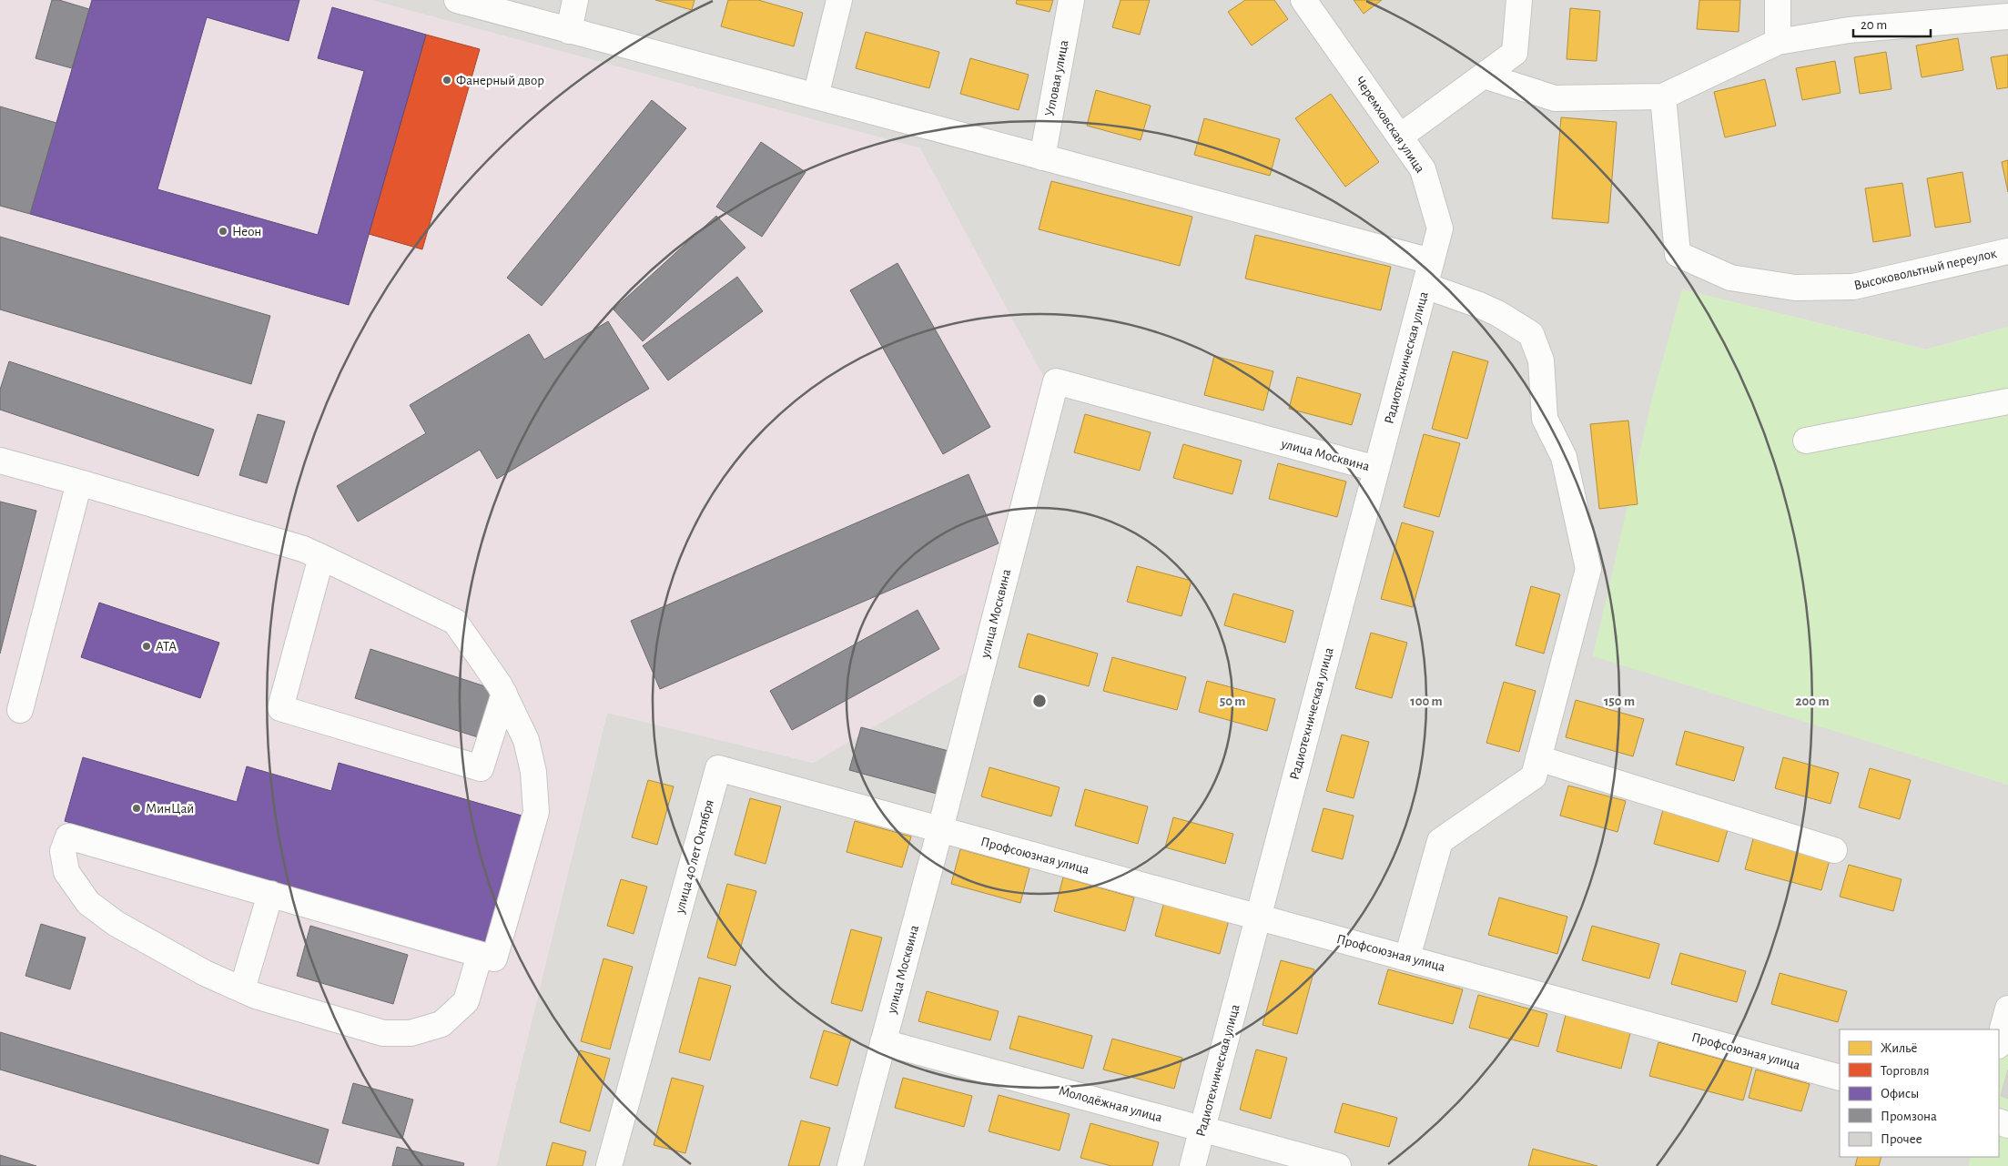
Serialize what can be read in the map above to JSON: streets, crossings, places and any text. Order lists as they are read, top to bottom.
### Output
{
  "streets": {
    "street": [
      "Угловая улица",
      "Черемховская улица",
      "Высоковольтный переулок",
      "Радиотехническая улица",
      "улица Москвина",
      "Профсоюзная улица",
      "улица 40 лет Октября",
      "Молодёжная улица"
    ]
  },
  "crossings": [
    ["Черемховская улица", "Радиотехническая улица"],
    ["Радиотехническая улица", "улица Москвина"],
    ["Радиотехническая улица", "Профсоюзная улица"],
    ["Радиотехническая улица", "Молодёжная улица"],
    ["улица Москвина", "Профсоюзная улица"],
    ["улица Москвина", "улица 40 лет Октября"],
    ["улица Москвина", "Молодёжная улица"],
    ["Профсоюзная улица", "улица 40 лет Октября"]
  ],
  "places": [
    "Фанерный двор",
    "Неон",
    "АТА",
    "МинЦай"
  ],
  "legend": [
    "Жильё",
    "Торговля",
    "Офисы",
    "Промзона",
    "Прочее"
  ],
  "scale_bar": "20 m",
  "rings": [
    "50 m",
    "100 m",
    "150 m",
    "200 m"
  ]
}
